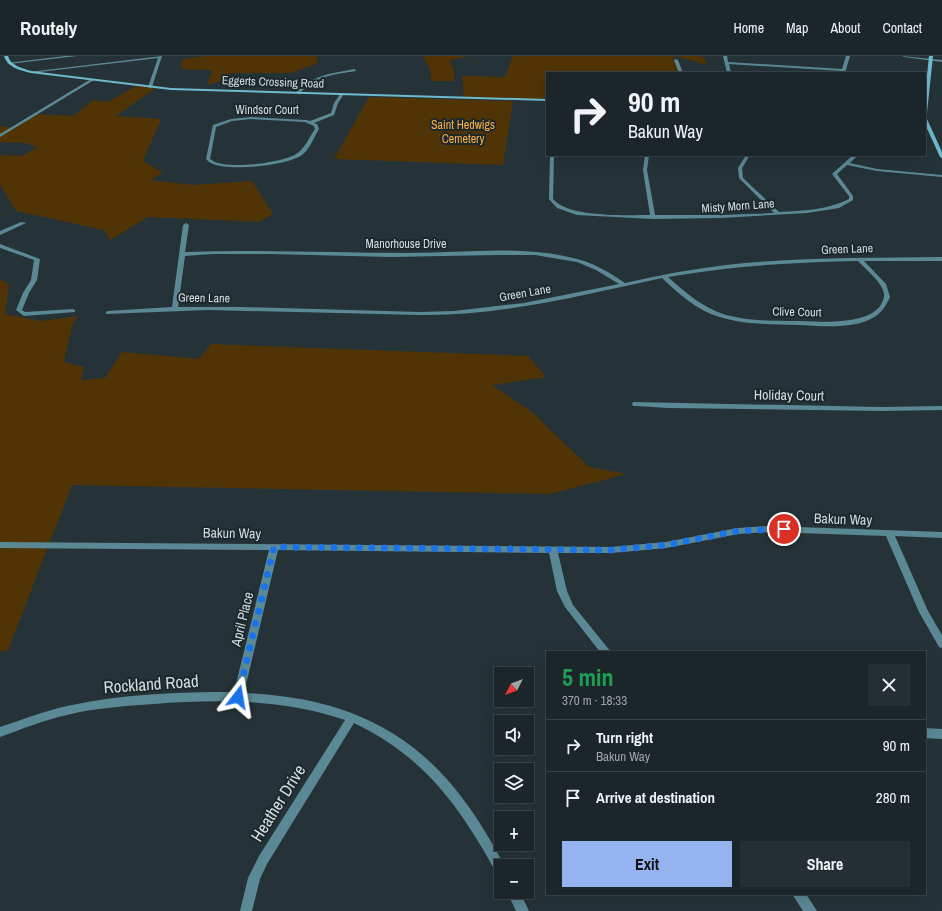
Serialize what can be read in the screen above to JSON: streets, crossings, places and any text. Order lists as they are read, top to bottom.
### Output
{
  "streets": {
    "street": [
      "Eggerts Crossing Road",
      "Windsor Court",
      "Misty Morn Lane",
      "Manorhouse Drive",
      "Green Lane",
      "Clive Court",
      "Holiday Court",
      "Bakun Way",
      "April Place",
      "Rockland Road",
      "Heather Drive"
    ]
  },
  "crossings": [
    ["Manorhouse Drive", "Green Lane"],
    ["Green Lane", "Clive Court"],
    ["Bakun Way", "April Place"],
    ["April Place", "Rockland Road"],
    ["Rockland Road", "Heather Drive"]
  ],
  "parks": ["Saint Hedwigs Cemetery"],
  "north": "bottom left",
  "page": {
    "header": "Routely",
    "nav": [
      "Home",
      "Map",
      "About",
      "Contact"
    ],
    "turn": ["90 m", "Bakun Way"],
    "heading": ["5 min", "370 m · 18:33"],
    "map_buttons": ["+", "−"],
    "list": [
      {
        "name": "Turn right",
        "note": "Bakun Way",
        "value": "90 m"
      },
      {
        "name": "Arrive at destination",
        "value": "280 m"
      }
    ],
    "buttons": ["Exit", "Share"]
  }
}
